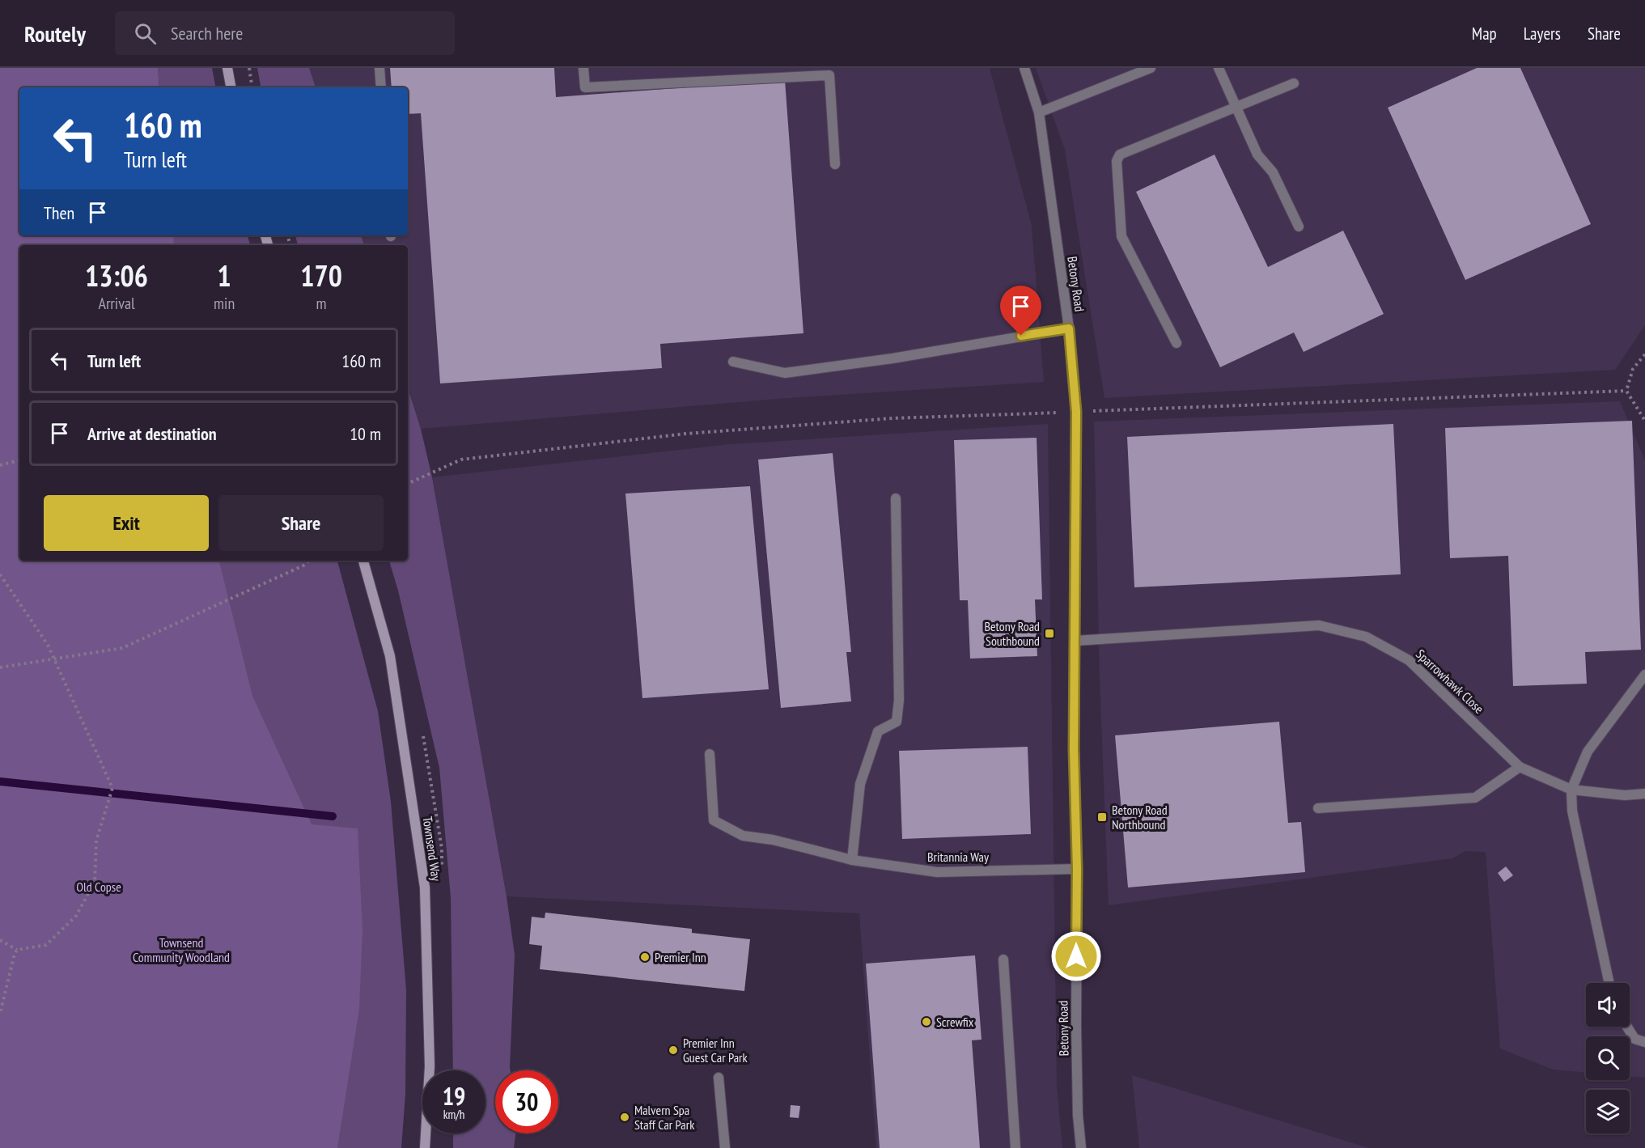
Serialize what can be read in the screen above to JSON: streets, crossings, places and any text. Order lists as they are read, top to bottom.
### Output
{
  "streets": {
    "main road": ["Townsend Way"],
    "street": ["Betony Road", "Sparrowhawk Close", "Britannia Way"]
  },
  "crossings": [
    ["Betony Road", "Sparrowhawk Close"],
    ["Betony Road", "Britannia Way"]
  ],
  "parks": ["Old Copse", "Townsend Community Woodland"],
  "places": {
    "transit": ["Betony Road Southbound", "Betony Road Northbound"],
    "other": [
      "Premier Inn",
      "Screwfix",
      "Premier Inn Guest Car Park",
      "Malvern Spa Staff Car Park"
    ]
  },
  "page": {
    "header": "Routely",
    "search": "Search here",
    "nav": ["Map", "Layers", "Share"],
    "turn": ["160 m", "Turn left"],
    "then": "Then",
    "eta": [
      "13:06",
      "Arrival",
      "1",
      "min",
      "170",
      "m"
    ],
    "list": [
      {
        "name": "Turn left",
        "value": "160 m"
      },
      {
        "name": "Arrive at destination",
        "value": "10 m"
      }
    ],
    "buttons": ["Exit", "Share"],
    "speed": "19 km/h",
    "limit": "30"
  }
}
